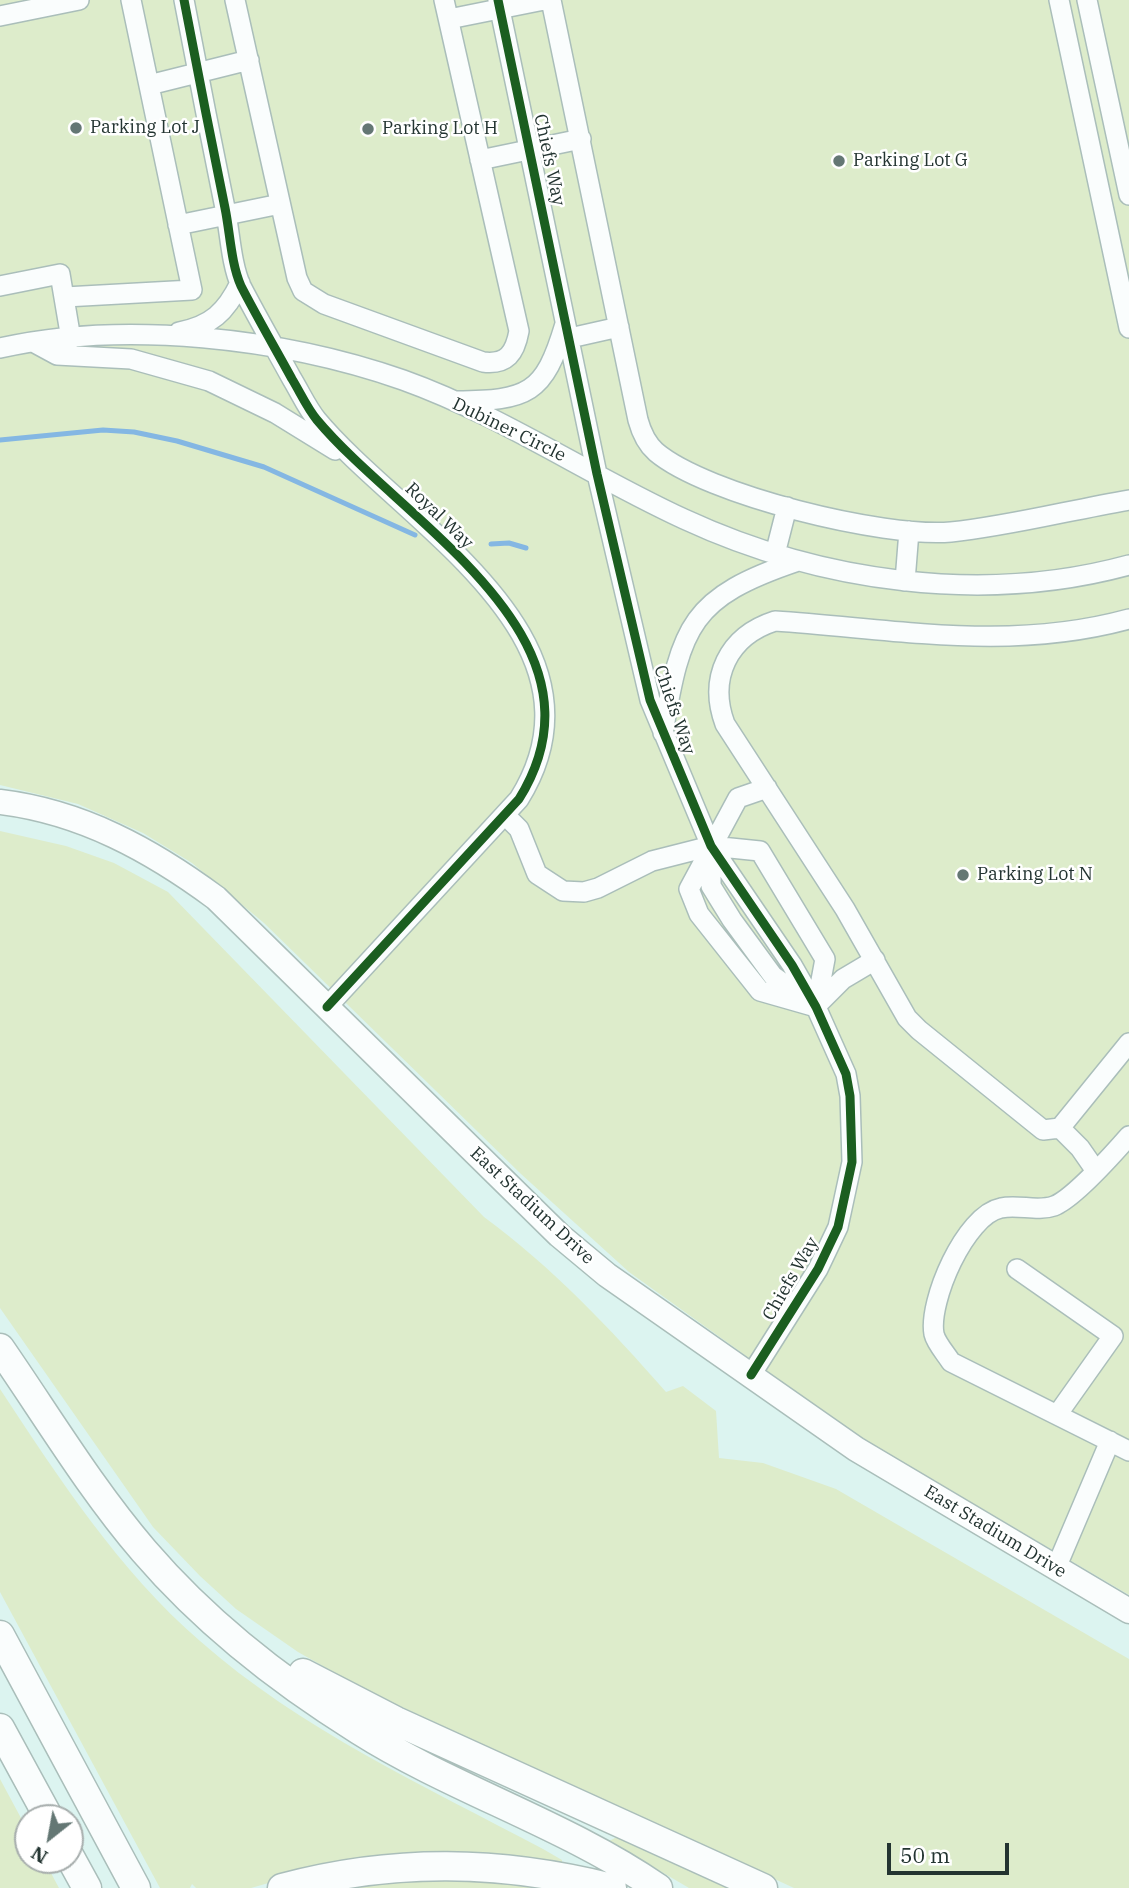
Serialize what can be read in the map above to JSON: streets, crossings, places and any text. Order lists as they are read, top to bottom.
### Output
{
  "streets": {
    "main road": ["East Stadium Drive"],
    "street": ["Chiefs Way", "Dubiner Circle", "Royal Way"]
  },
  "crossings": [
    ["Chiefs Way", "Dubiner Circle"],
    ["Chiefs Way", "East Stadium Drive"],
    ["Dubiner Circle", "Royal Way"],
    ["Royal Way", "East Stadium Drive"]
  ],
  "places": [
    "Parking Lot J",
    "Parking Lot H",
    "Parking Lot G",
    "Parking Lot N"
  ],
  "scale_bar": "50 m",
  "north": "bottom left"
}
